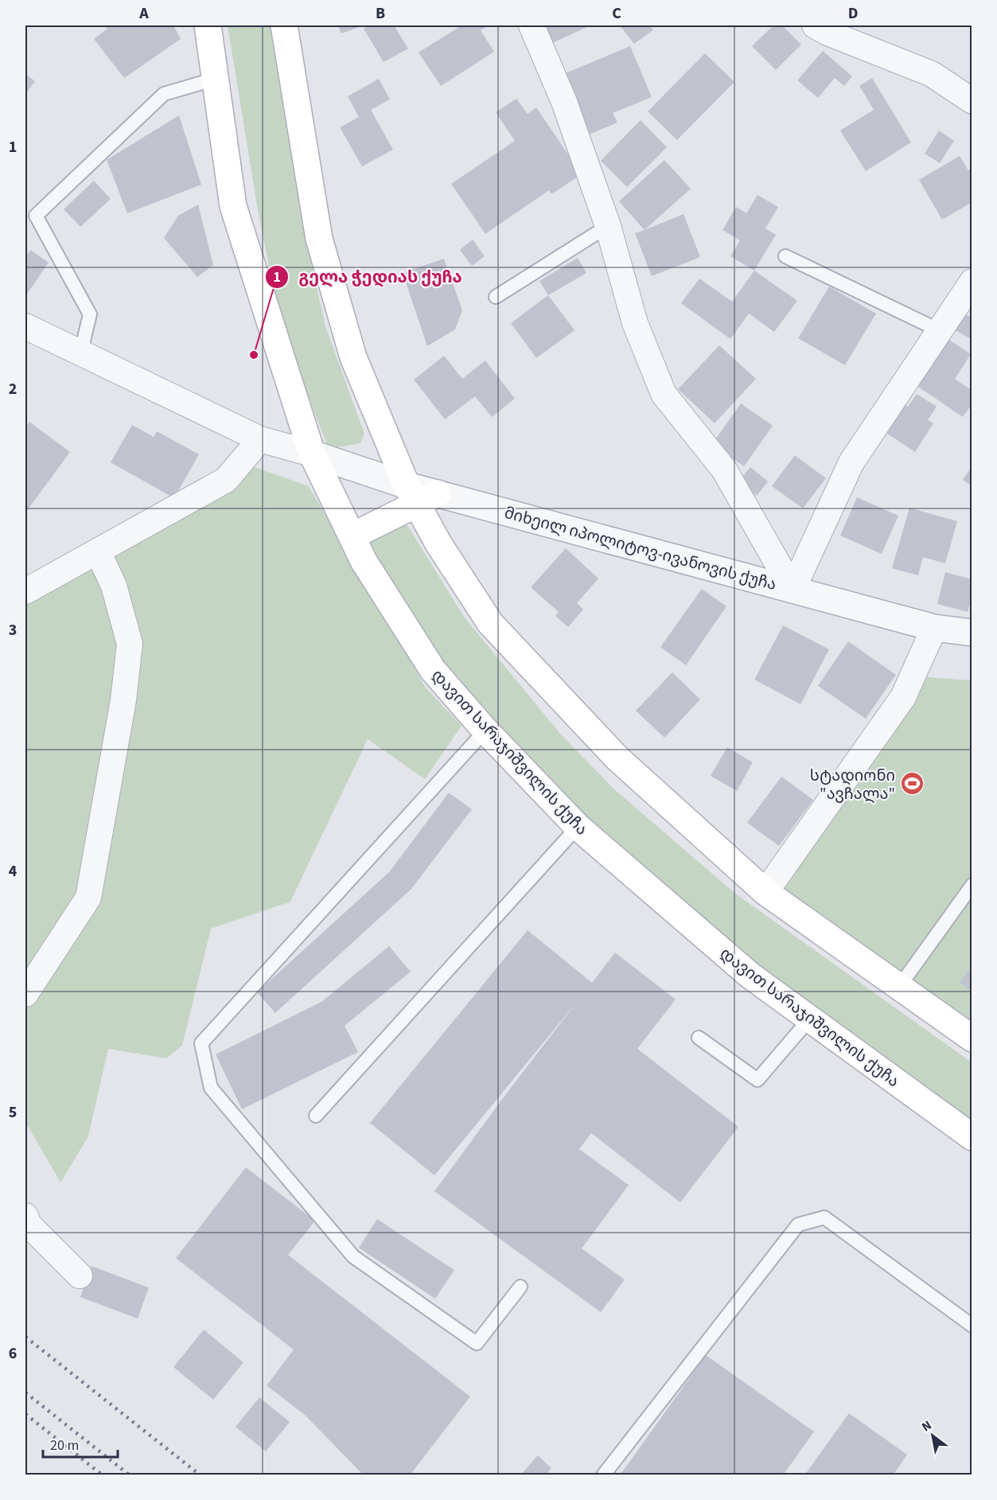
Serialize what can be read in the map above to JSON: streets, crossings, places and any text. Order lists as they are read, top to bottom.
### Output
{
  "streets": {
    "main road": ["დავით სარაჯიშვილის ქუჩა"],
    "street": ["მიხეილ იპოლიტოვ-ივანოვის ქუჩა"]
  },
  "crossings": [
    ["მიხეილ იპოლიტოვ-ივანოვის ქუჩა", "დავით სარაჯიშვილის ქუჩა"]
  ],
  "places": {
    "other": ["გელა ჭედიას ქუჩა"],
    "sports": ["სტადიონი \"ავჩალა\""]
  },
  "scale_bar": "20 m",
  "north": "top left",
  "grid": {
    "columns": [
      "A",
      "B",
      "C",
      "D"
    ],
    "rows": [
      "1",
      "2",
      "3",
      "4",
      "5",
      "6"
    ]
  }
}
